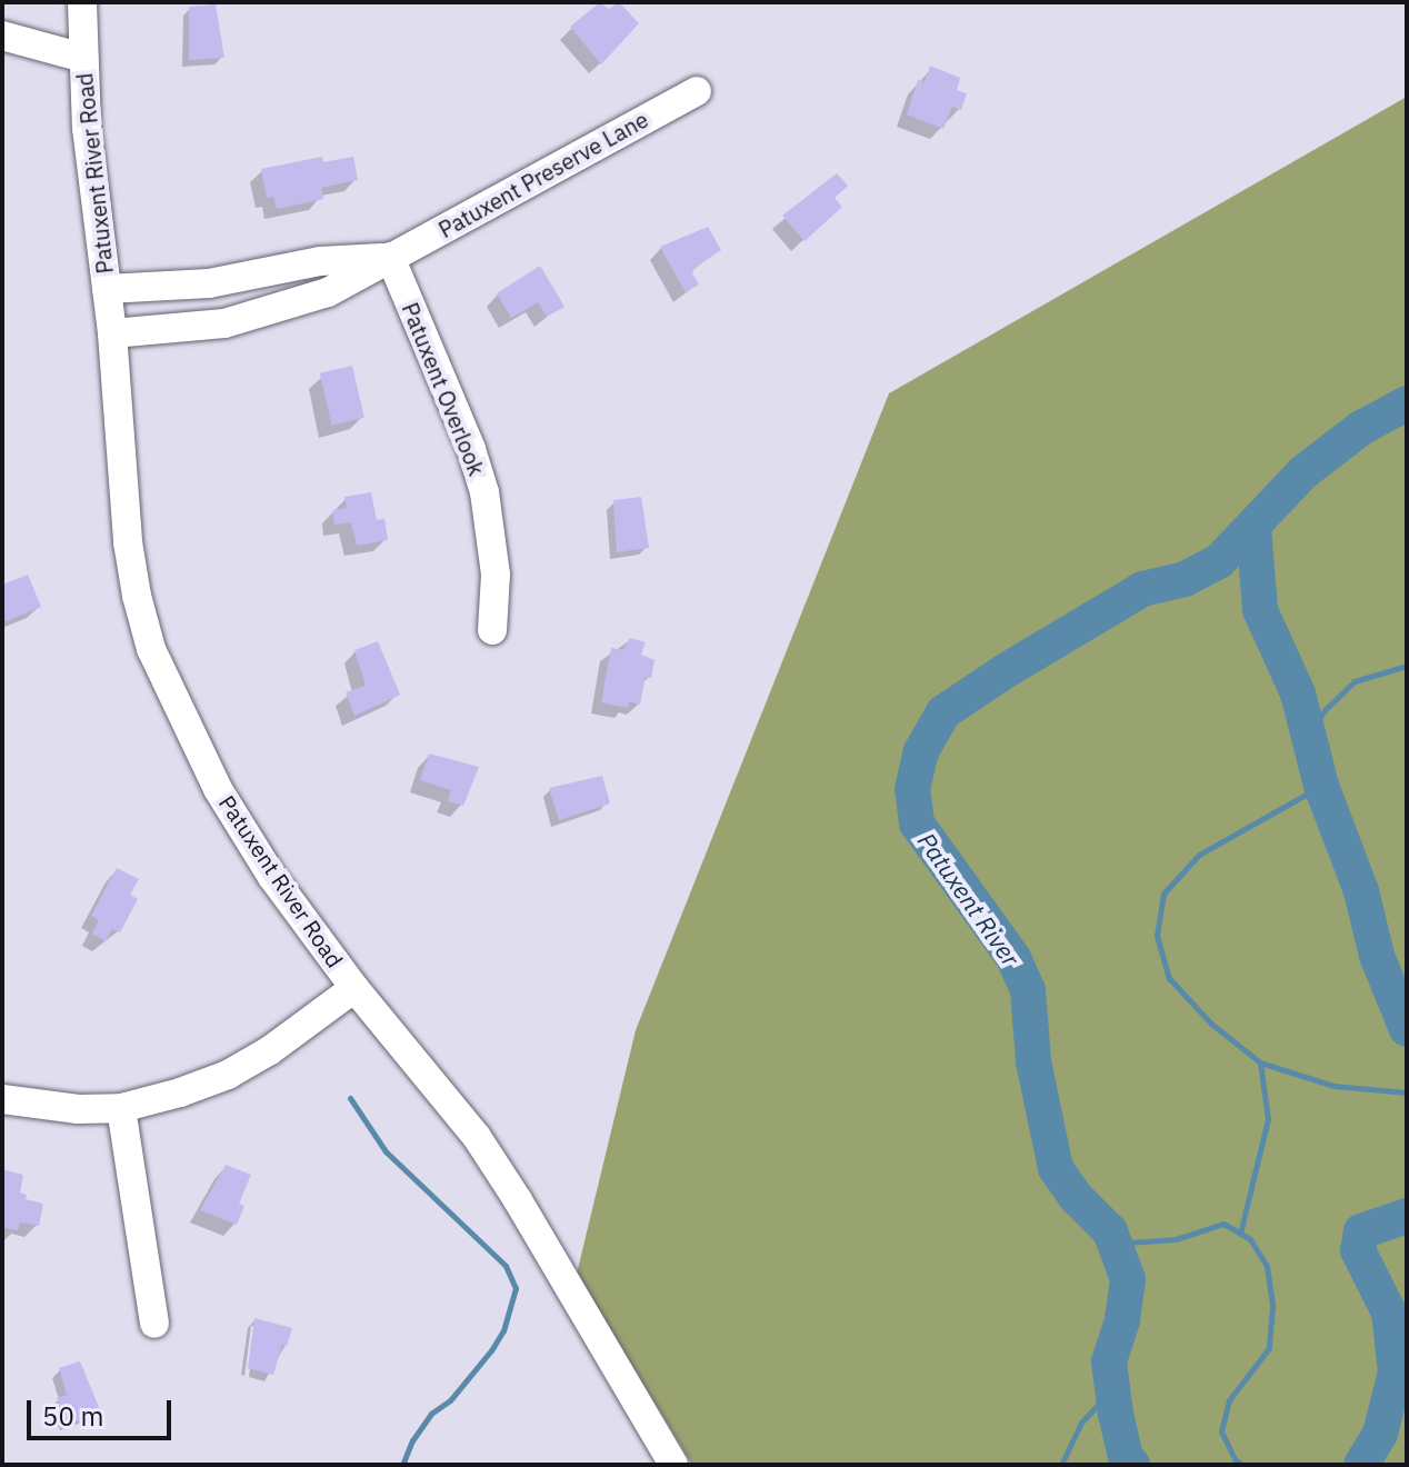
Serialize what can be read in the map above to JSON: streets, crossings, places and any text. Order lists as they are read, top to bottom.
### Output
{
  "streets": {
    "street": ["Patuxent River Road", "Patuxent Preserve Lane", "Patuxent Overlook"]
  },
  "crossings": [
    ["Patuxent River Road", "Patuxent Preserve Lane"],
    ["Patuxent Preserve Lane", "Patuxent Overlook"]
  ],
  "water": ["Patuxent River"],
  "scale_bar": "50 m"
}
